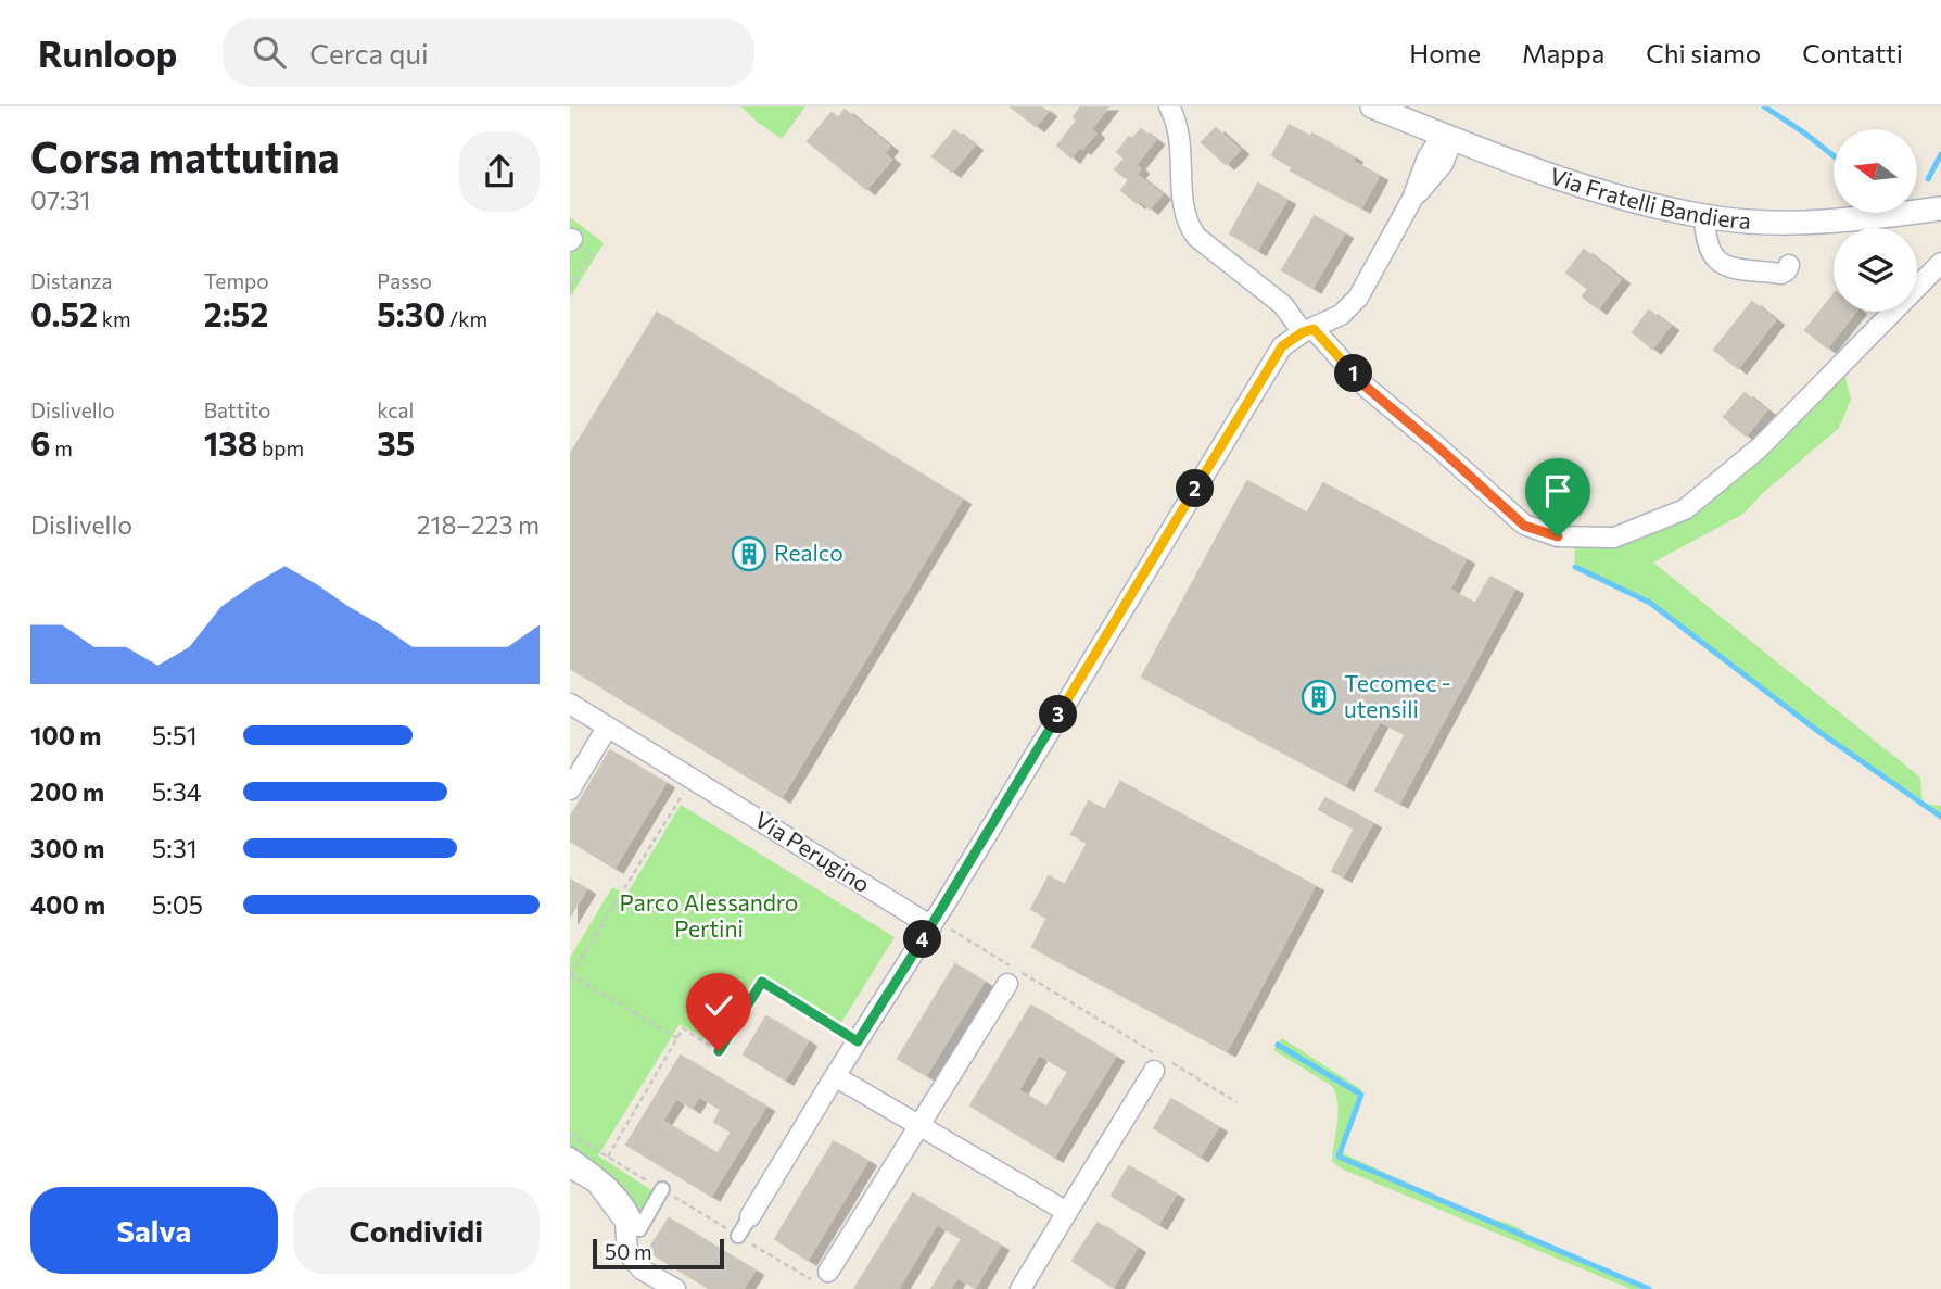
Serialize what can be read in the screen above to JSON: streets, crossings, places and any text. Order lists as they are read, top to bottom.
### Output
{
  "streets": {
    "street": ["Via Fratelli Bandiera", "Via Perugino"]
  },
  "parks": ["Parco Alessandro Pertini"],
  "places": {
    "building": ["Realco", "Tecomec - utensili"]
  },
  "scale_bar": "50 m",
  "north": "left",
  "page": {
    "header": "Runloop",
    "search": "Cerca qui",
    "nav": [
      "Home",
      "Mappa",
      "Chi siamo",
      "Contatti"
    ],
    "heading": ["Corsa mattutina", "07:31"],
    "stats": [
      ["Distanza", "0.52 km"],
      ["Tempo", "2:52"],
      ["Passo", "5:30 /km"],
      ["Dislivello", "6 m"],
      ["Battito", "138 bpm"],
      ["kcal", "35"]
    ],
    "pins": [
      "1",
      "2",
      "3",
      "4"
    ],
    "chart": ["Dislivello", "218–223 m"],
    "list": [
      {
        "name": "100 m",
        "note": "5:51"
      },
      {
        "name": "200 m",
        "note": "5:34"
      },
      {
        "name": "300 m",
        "note": "5:31"
      },
      {
        "name": "400 m",
        "note": "5:05"
      }
    ],
    "buttons": ["Salva", "Condividi"],
    "scale": "50 m"
  }
}
